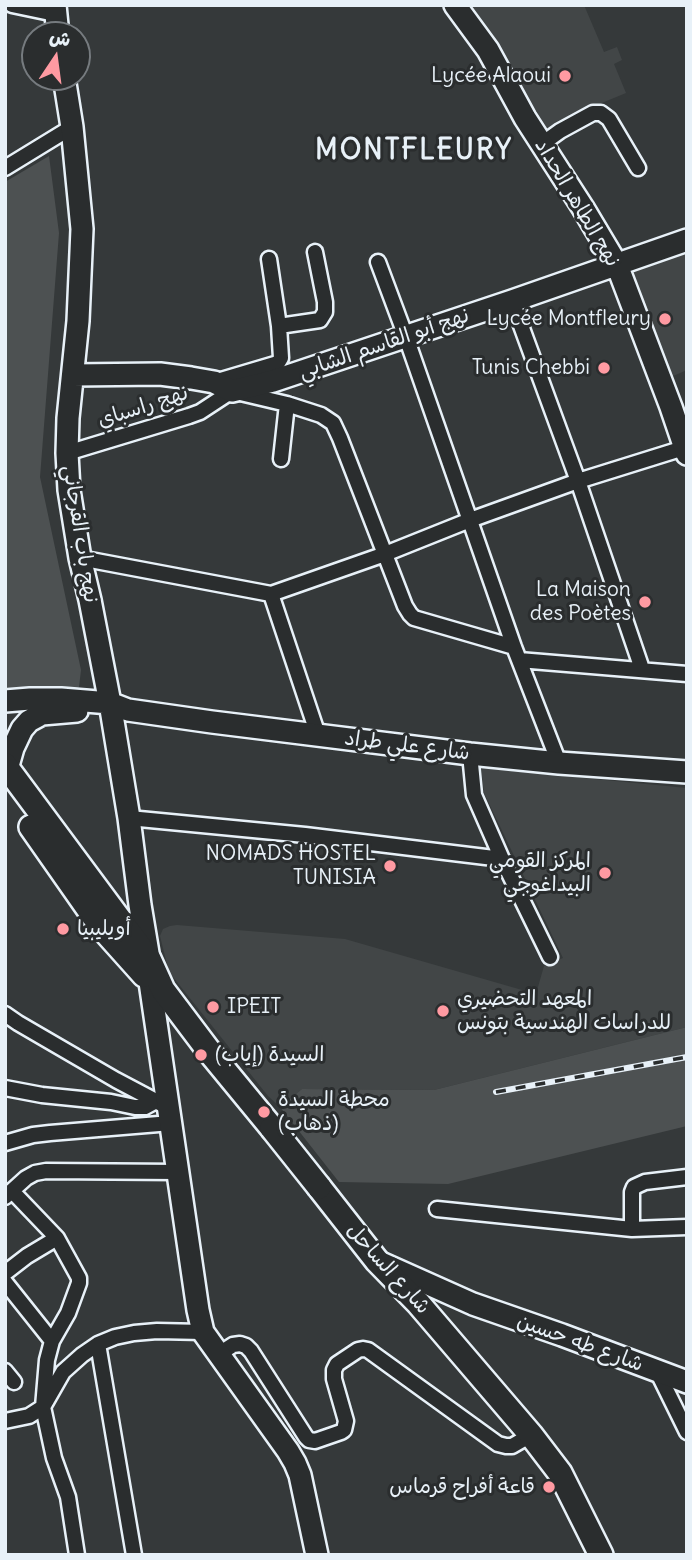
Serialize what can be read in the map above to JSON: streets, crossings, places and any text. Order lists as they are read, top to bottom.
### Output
{
  "streets": {
    "main road": ["شارع الساحل"],
    "street": [
      "نهج الطاهر الحداد",
      "نهج أبو القاسم الشابي",
      "نهج راسباي",
      "نهج باب القرجاني",
      "شارع علي طراد",
      "شارع طه حسين"
    ]
  },
  "crossings": [
    ["نهج الطاهر الحداد", "نهج أبو القاسم الشابي"],
    ["نهج أبو القاسم الشابي", "نهج راسباي"],
    ["نهج أبو القاسم الشابي", "نهج باب القرجاني"],
    ["نهج راسباي", "نهج باب القرجاني"],
    ["نهج باب القرجاني", "شارع علي طراد"],
    ["نهج باب القرجاني", "شارع الساحل"],
    ["شارع علي طراد", "شارع الساحل"]
  ],
  "districts": ["MONTFLEURY"],
  "places": [
    "Lycée Alaoui",
    "Lycée Montfleury",
    "Tunis Chebbi",
    "La Maison des Poètes",
    "NOMADS HOSTEL TUNISIA",
    "المركز القومي البيداغوجي",
    "أويليبيا",
    "IPEIT",
    "المعهد التحضيري للدراسات الهندسية بتونس",
    "السيدة (إياب)",
    "محطة السيدة (ذهاب)",
    "قاعة أفراح قرماس"
  ],
  "north": "top"
}
